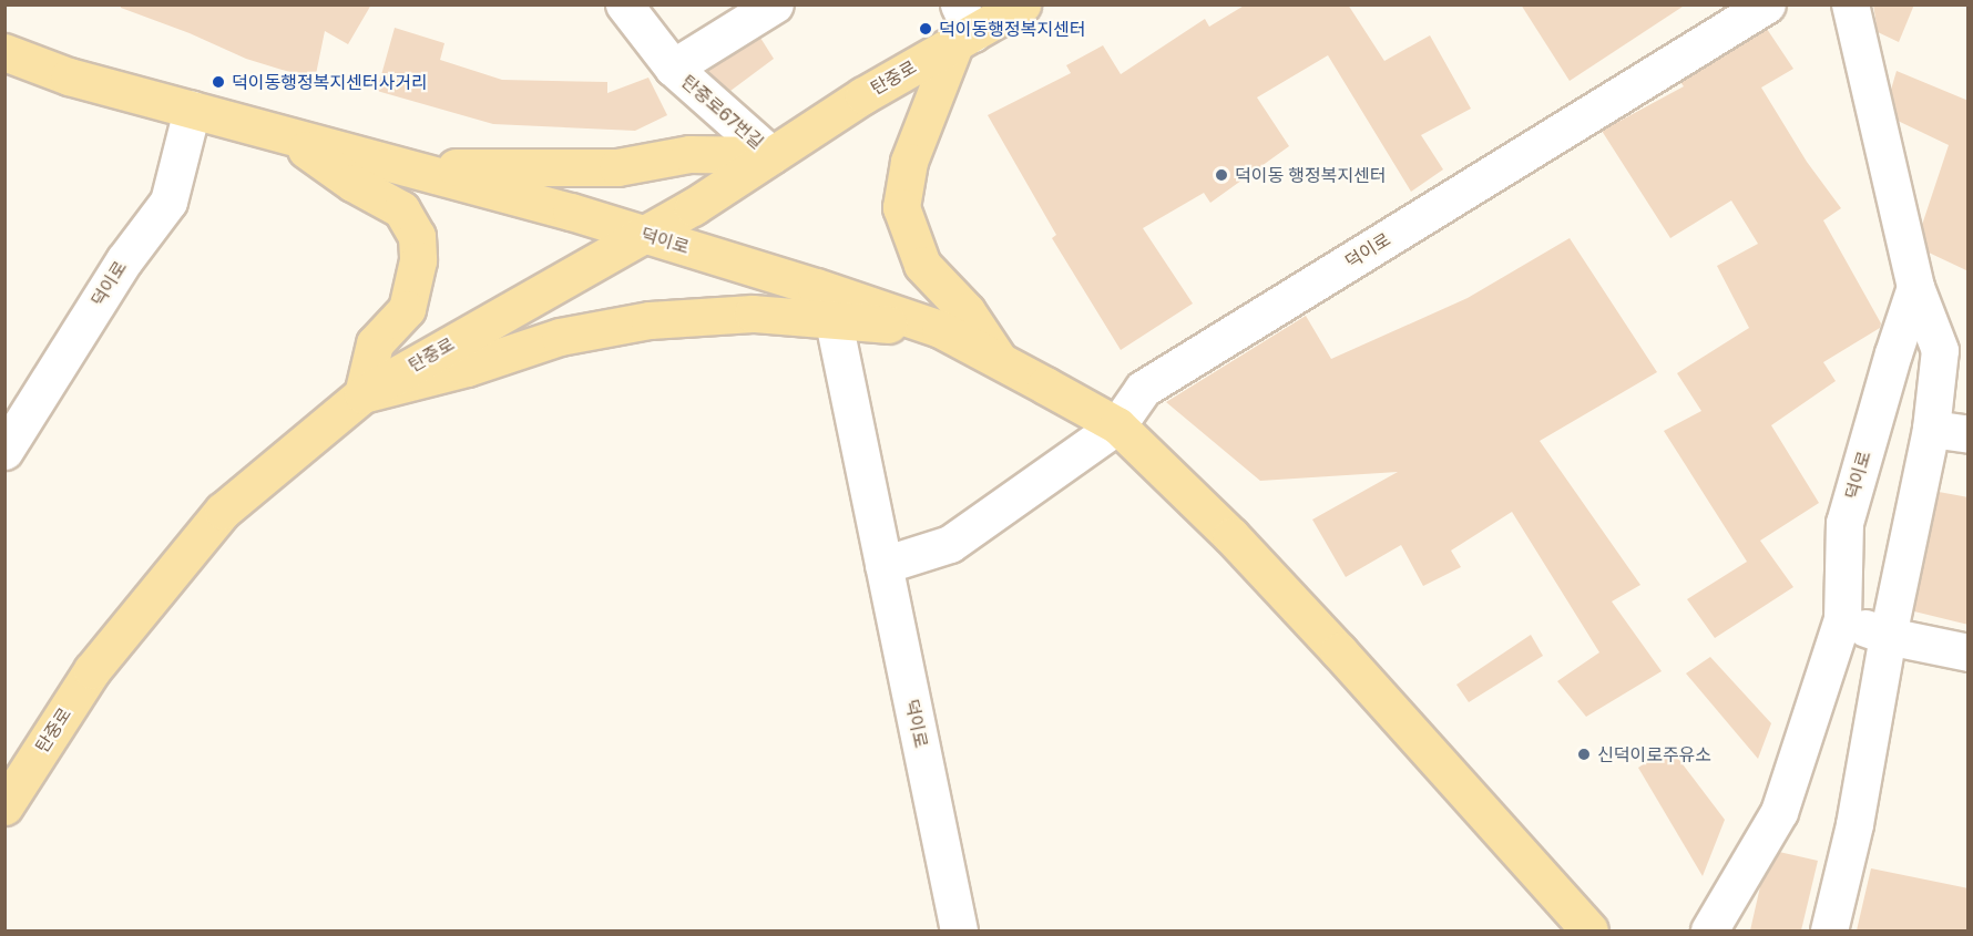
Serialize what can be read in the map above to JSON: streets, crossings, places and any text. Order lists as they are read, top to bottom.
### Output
{
  "streets": {
    "main road": ["탄중로", "덕이로"],
    "street": ["탄중로67번길"]
  },
  "crossings": [
    ["탄중로", "탄중로67번길"],
    ["탄중로", "덕이로"]
  ],
  "places": [
    "덕이동행정복지센터",
    "덕이동행정복지센터사거리",
    "덕이동 행정복지센터",
    "신덕이로주유소"
  ]
}
